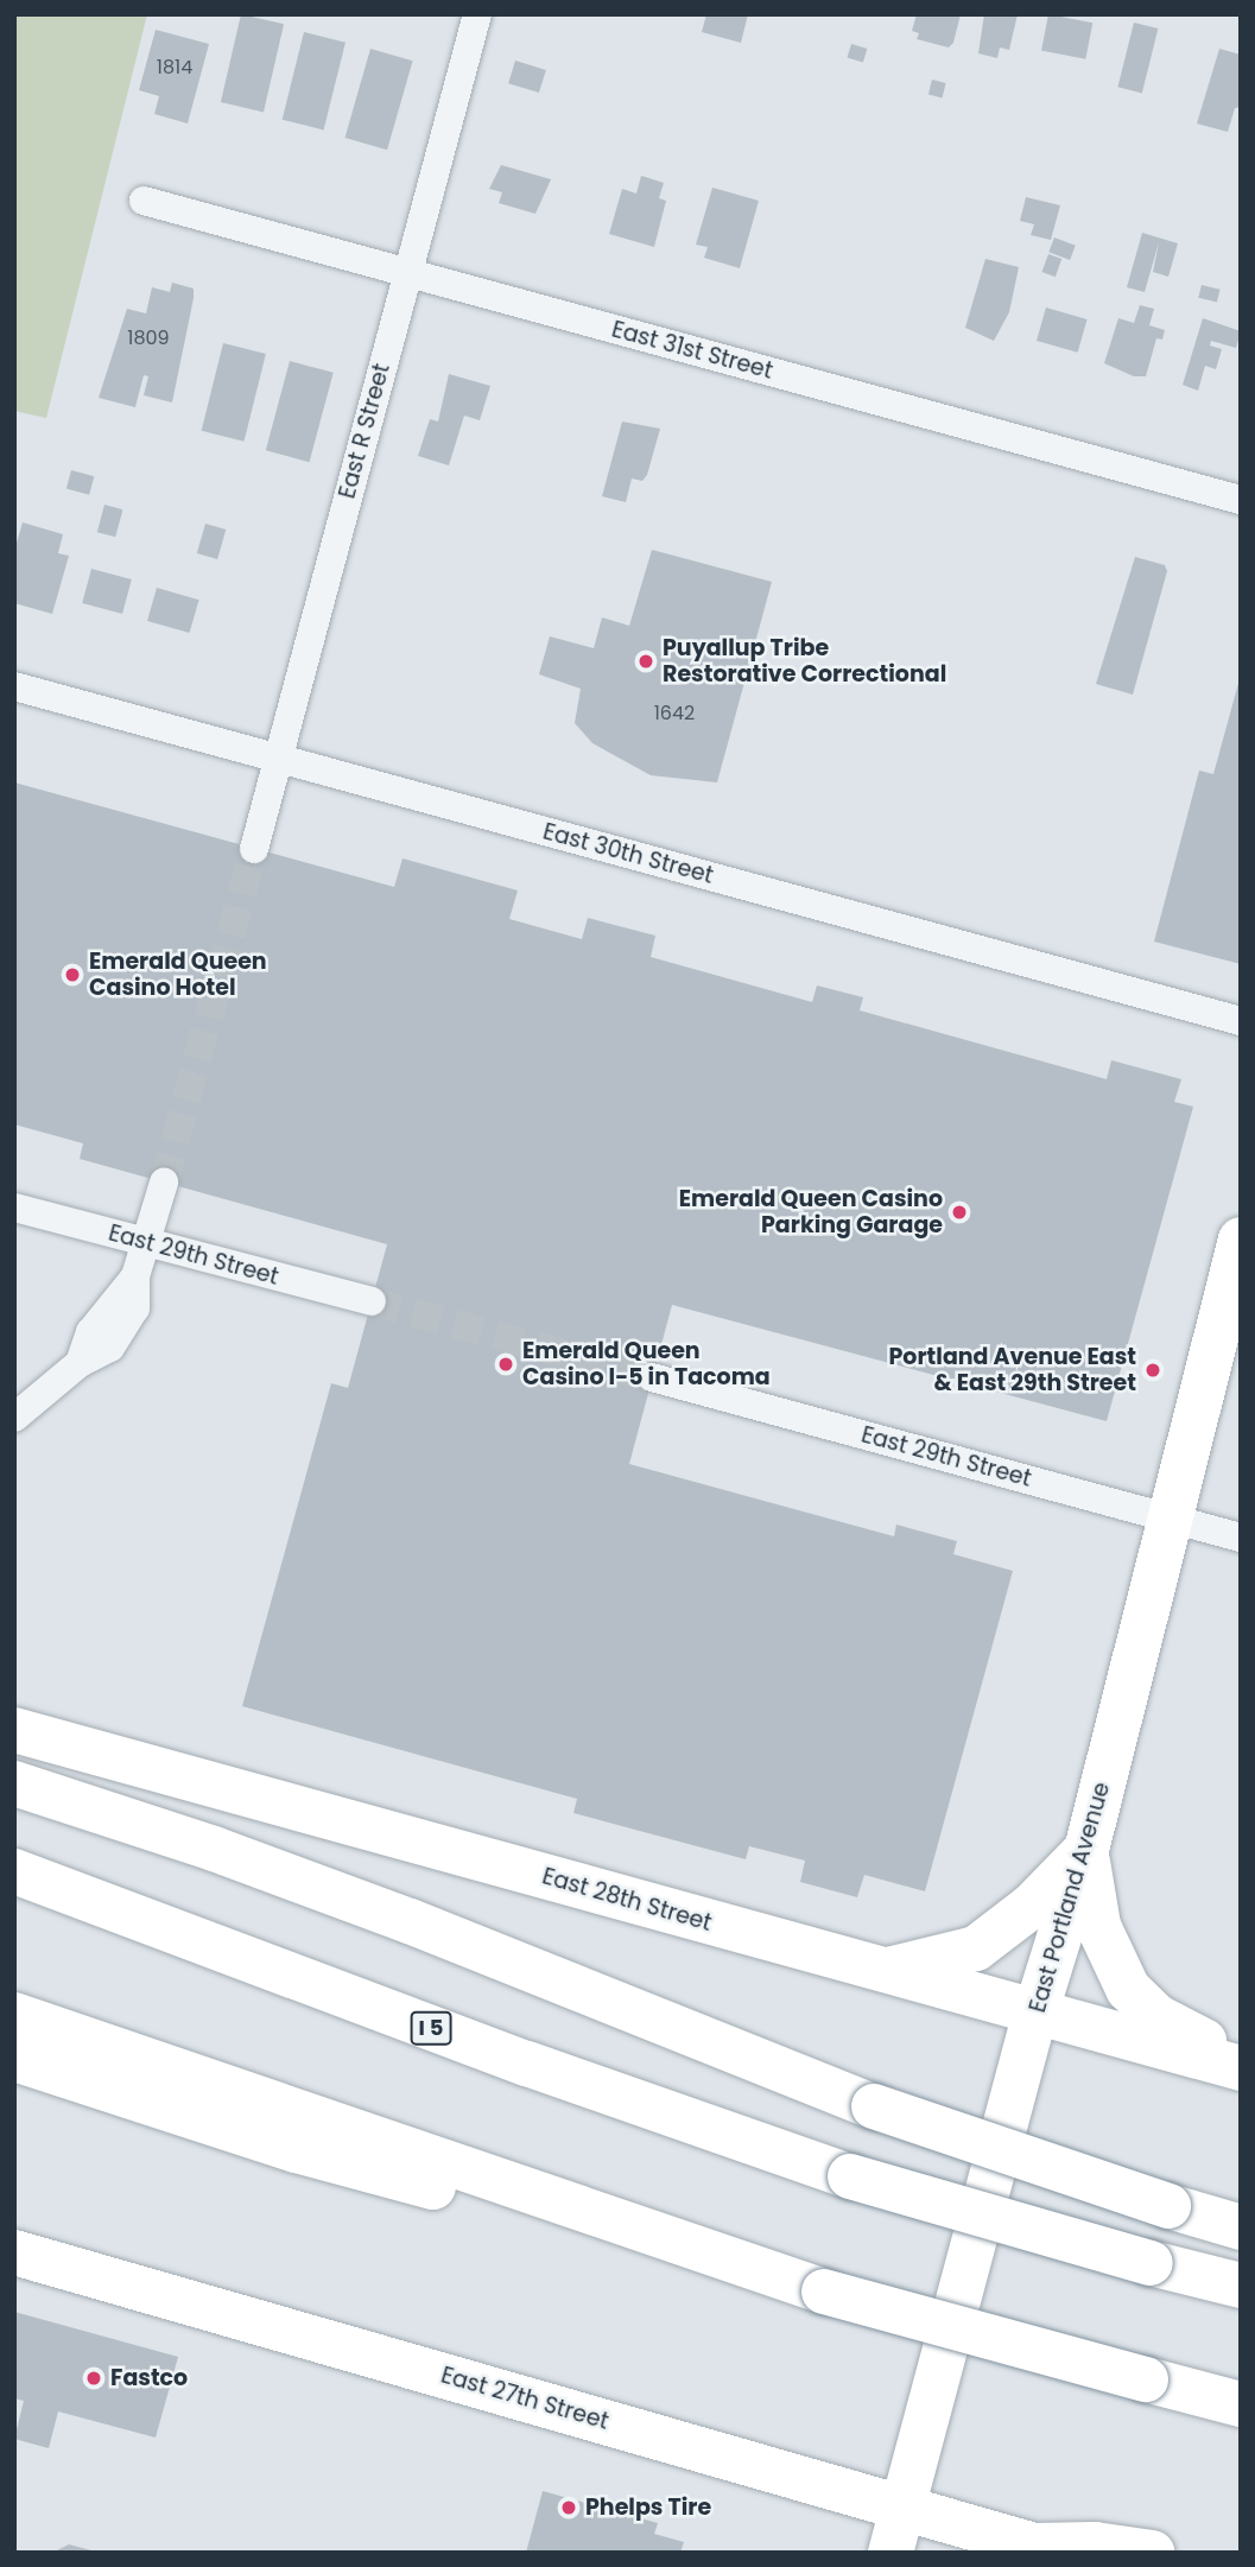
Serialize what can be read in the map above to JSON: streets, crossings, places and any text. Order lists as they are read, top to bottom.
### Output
{
  "streets": {
    "main road": [
      "East Portland Avenue",
      "East 28th Street",
      "I 5",
      "East 27th Street"
    ],
    "street": [
      "East 31st Street",
      "East R Street",
      "East 30th Street",
      "East 29th Street"
    ]
  },
  "crossings": [
    ["East 31st Street", "East R Street"],
    ["East R Street", "East 30th Street"],
    ["East 29th Street", "East Portland Avenue"],
    ["East Portland Avenue", "East 28th Street"],
    ["East Portland Avenue", "East 27th Street"]
  ],
  "places": [
    "Puyallup Tribe Restorative Correctional",
    "Emerald Queen Casino Hotel",
    "Emerald Queen Casino Parking Garage",
    "Emerald Queen Casino I-5 in Tacoma",
    "Portland Avenue East & East 29th Street",
    "Fastco",
    "Phelps Tire"
  ],
  "house_numbers": ["1814", "1809", "1642"]
}
